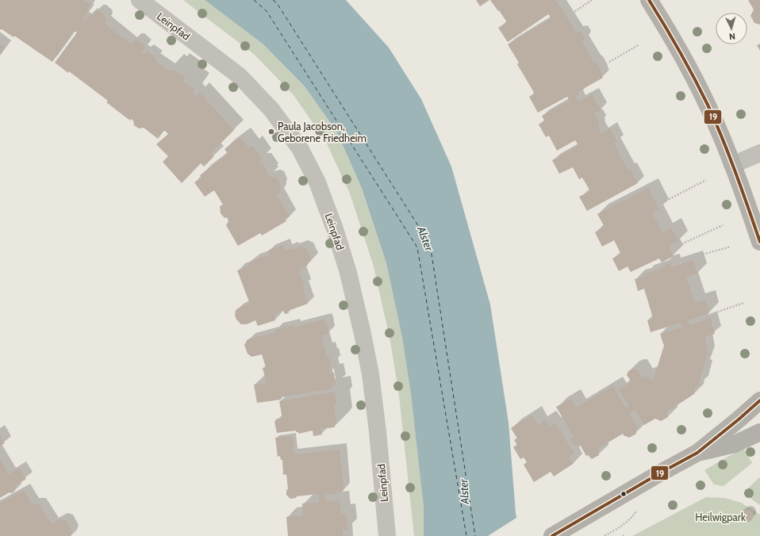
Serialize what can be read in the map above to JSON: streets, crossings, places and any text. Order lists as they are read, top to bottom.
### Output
{
  "streets": {
    "street": ["Leinpfad"]
  },
  "water": ["Alster"],
  "parks": ["Heilwigpark"],
  "places": ["Paula Jacobson, Geborene Friedheim"],
  "lines": ["transit line 19"],
  "north": "bottom"
}
